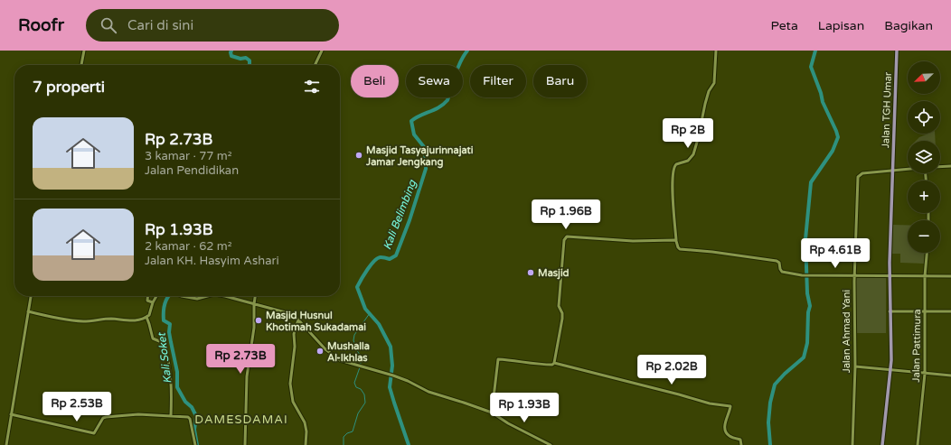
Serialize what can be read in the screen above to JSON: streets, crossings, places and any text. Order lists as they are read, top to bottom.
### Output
{
  "streets": {
    "main road": ["Jalan TGH Umar"],
    "street": ["Jalan Ahmad Yani", "Jalan Pattimura"]
  },
  "crossings": [
    ["Jalan TGH Umar", "Jalan Ahmad Yani"]
  ],
  "districts": ["DAMESDAMAI"],
  "water": ["Kali Belimbing", "Kali Soket"],
  "places": [
    "Masjid Tasyajurinnajati Jamar Jengkang",
    "Masjid",
    "Masjid Husnul Khotimah Sukadamai",
    "Mushalla Al-Ikhlas"
  ],
  "north": "bottom left",
  "page": {
    "header": "Roofr",
    "search": "Cari di sini",
    "nav": ["Peta", "Lapisan", "Bagikan"],
    "map_buttons": ["+", "−"],
    "chip": [
      "Beli",
      "Sewa",
      "Filter",
      "Baru"
    ],
    "heading": "7 properti",
    "list": [
      {
        "name": "Rp 2.73B",
        "note": "3 kamar · 77 m² · Jalan Pendidikan"
      },
      {
        "name": "Rp 1.93B",
        "note": "2 kamar · 62 m² · Jalan KH. Hasyim Ashari"
      }
    ],
    "price": [
      "Rp 2B",
      "Rp 1.96B",
      "Rp 4.61B",
      "Rp 2.73B",
      "Rp 2.02B",
      "Rp 2.53B",
      "Rp 1.93B"
    ]
  }
}
